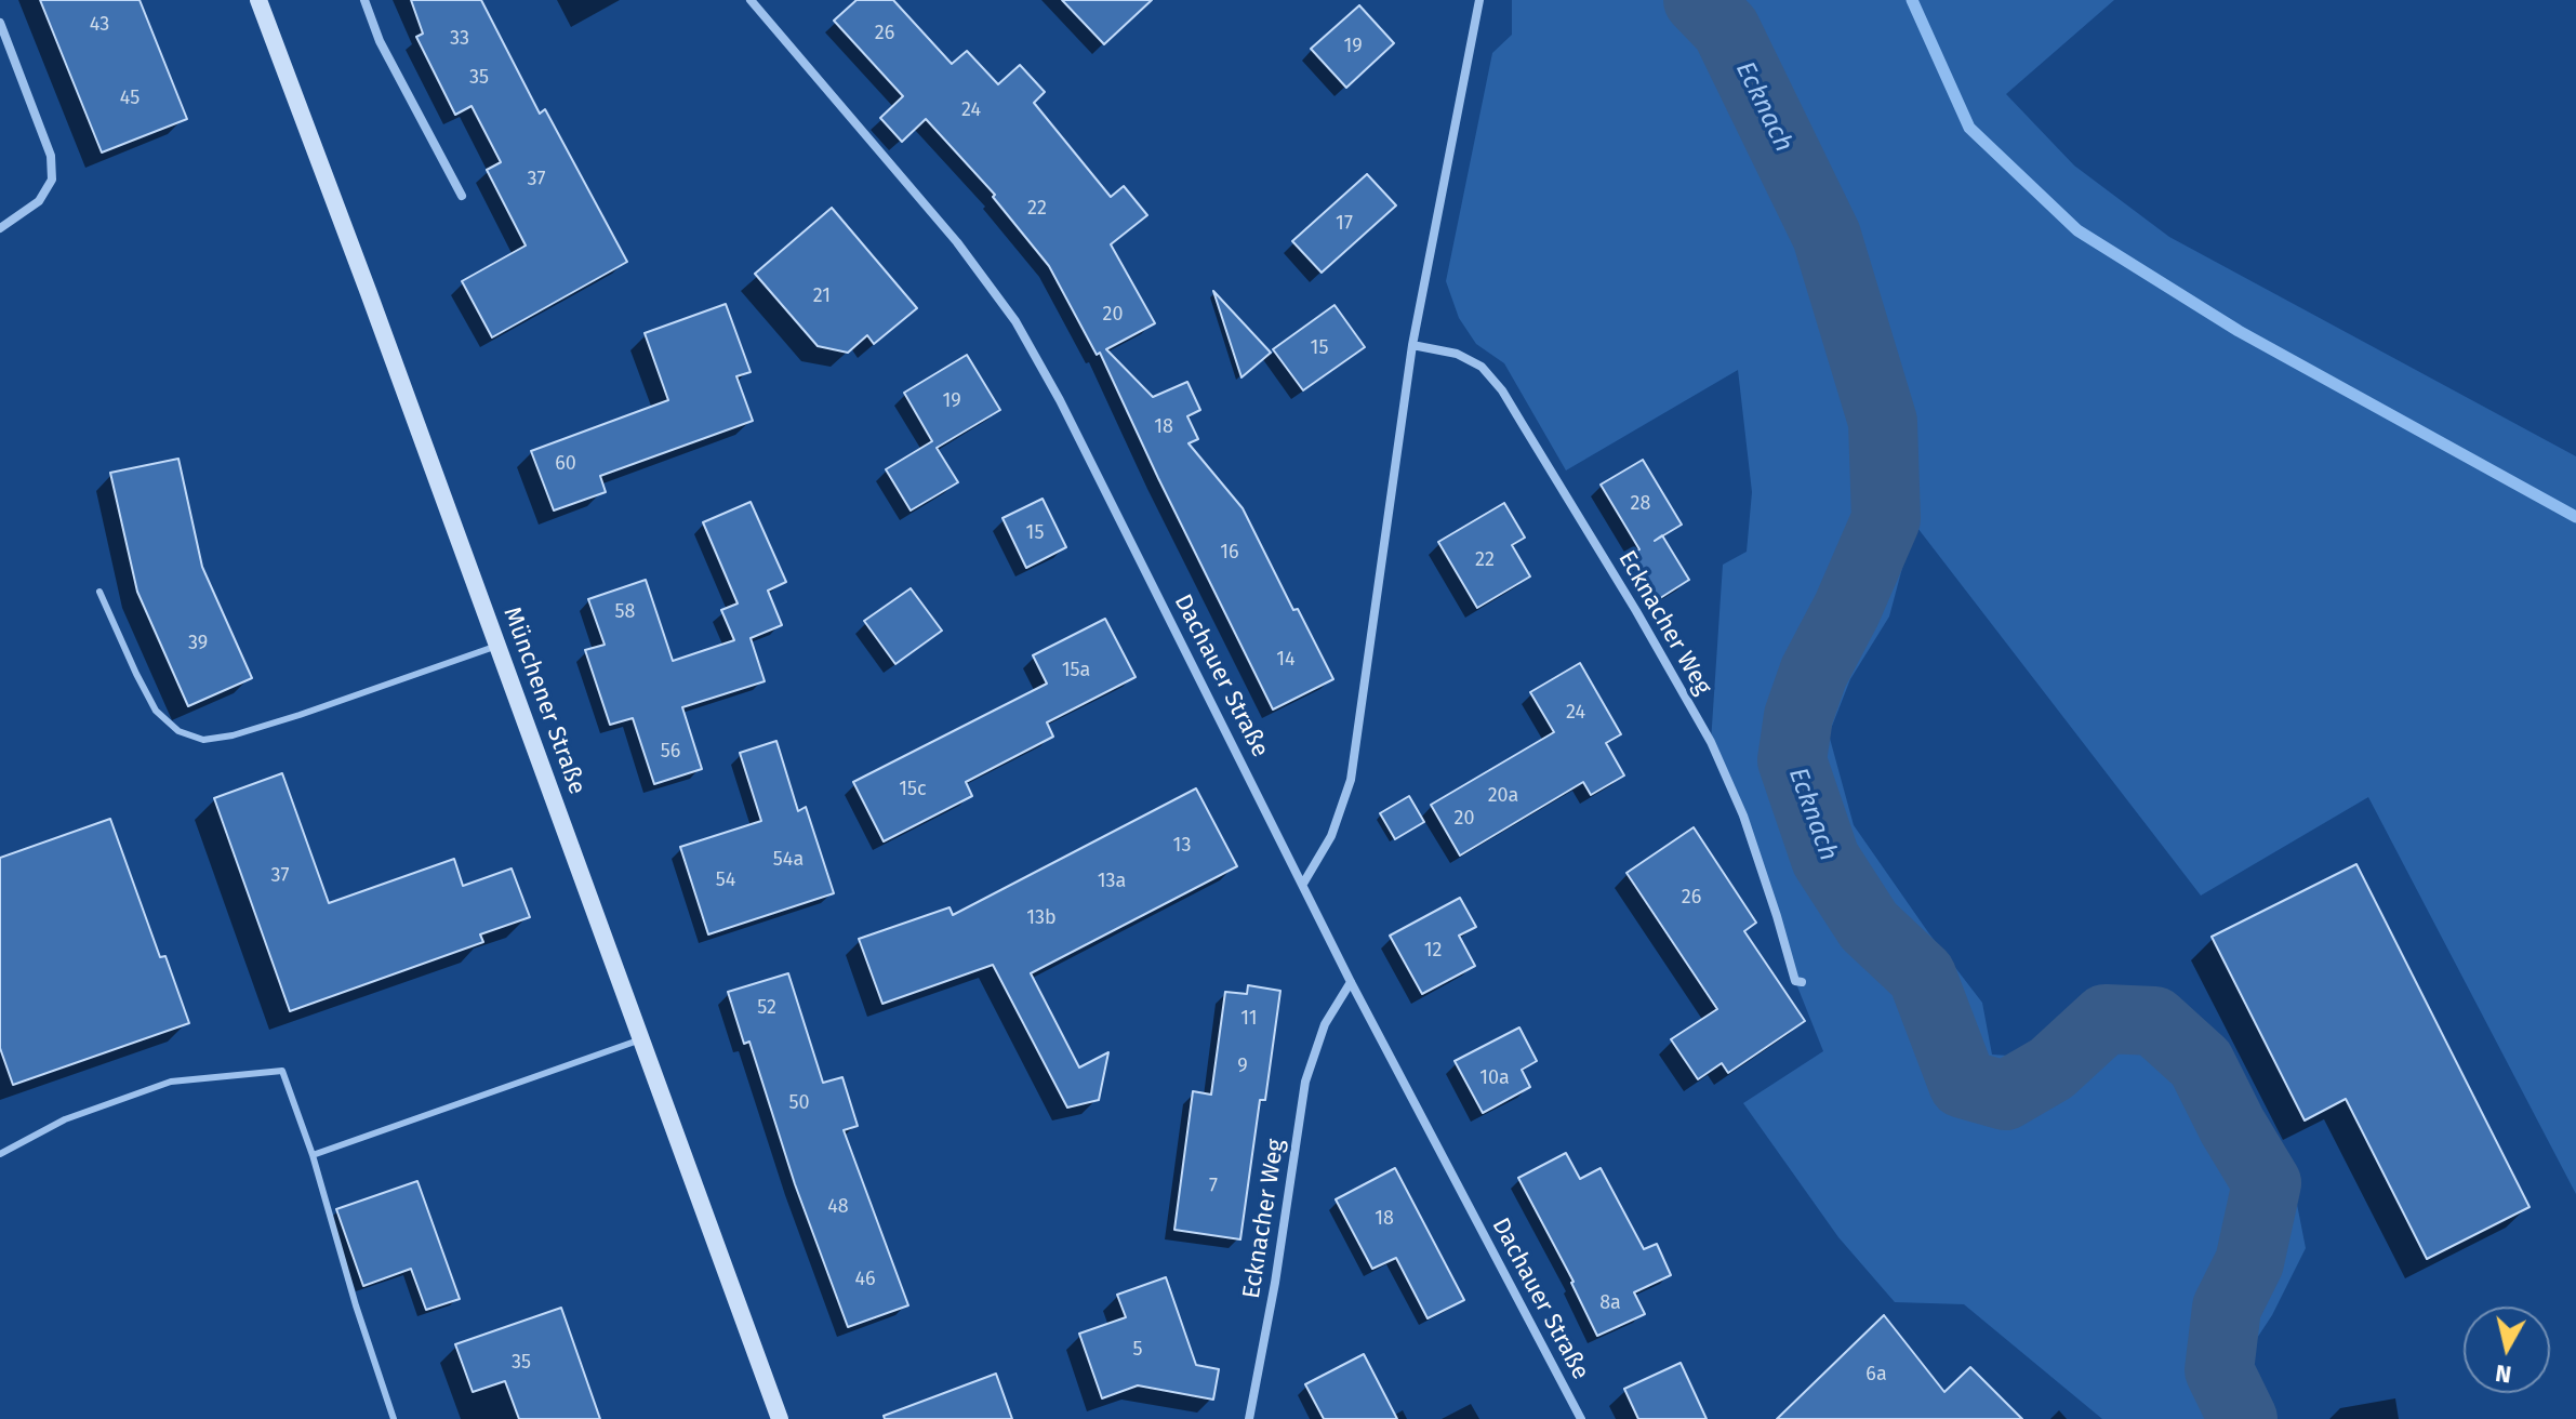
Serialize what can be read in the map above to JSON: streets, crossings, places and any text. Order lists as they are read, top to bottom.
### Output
{
  "streets": {
    "main road": ["Münchener Straße"],
    "street": ["Ecknacher Weg", "Dachauer Straße"]
  },
  "crossings": [
    ["Ecknacher Weg", "Dachauer Straße"]
  ],
  "water": ["Ecknach"],
  "house_numbers": [
    "43",
    "26",
    "33",
    "19",
    "35",
    "45",
    "24",
    "37",
    "22",
    "17",
    "21",
    "20",
    "15",
    "19",
    "18",
    "60",
    "28",
    "15",
    "16",
    "22",
    "58",
    "39",
    "14",
    "15a",
    "24",
    "56",
    "15c",
    "20a",
    "20",
    "13",
    "54a",
    "37",
    "54",
    "13a",
    "26",
    "13b",
    "12",
    "52",
    "11",
    "9",
    "10a",
    "50",
    "7",
    "48",
    "18",
    "46",
    "8a",
    "5",
    "35",
    "6a"
  ],
  "north": "bottom"
}
